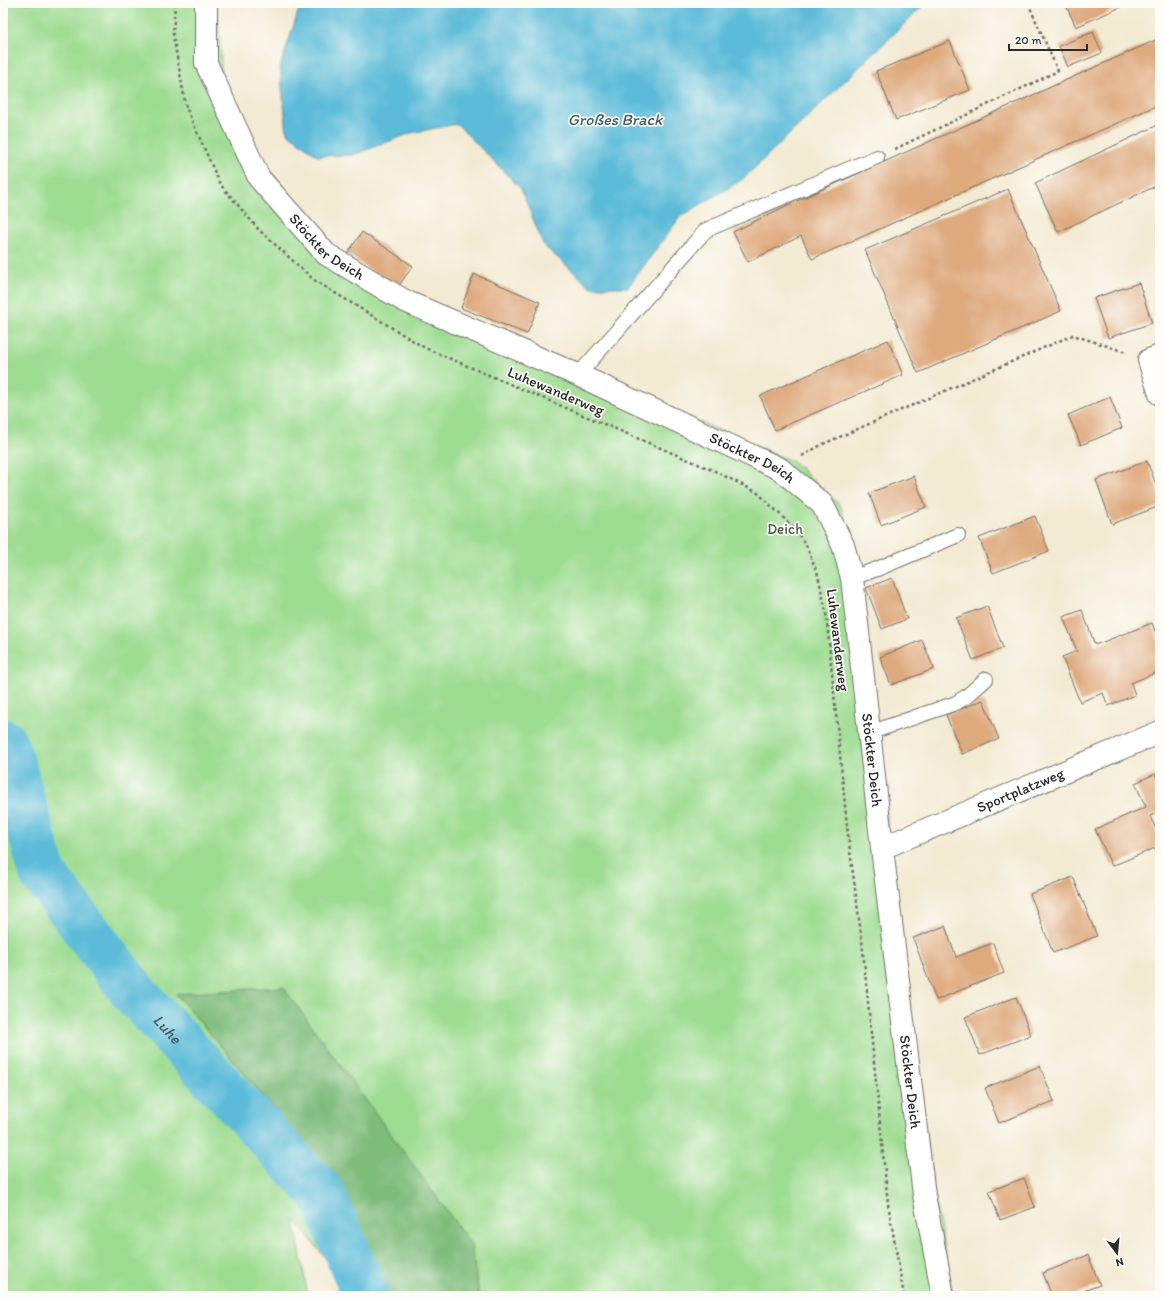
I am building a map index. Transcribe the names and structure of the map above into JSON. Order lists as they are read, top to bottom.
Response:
{
  "streets": {
    "street": ["Stöckter Deich", "Sportplatzweg"],
    "path": ["Luhewanderweg"]
  },
  "crossings": [
    ["Stöckter Deich", "Sportplatzweg"]
  ],
  "water": ["Großes Brack", "Luhe"],
  "parks": ["Deich"],
  "scale_bar": "20 m",
  "north": "bottom"
}
